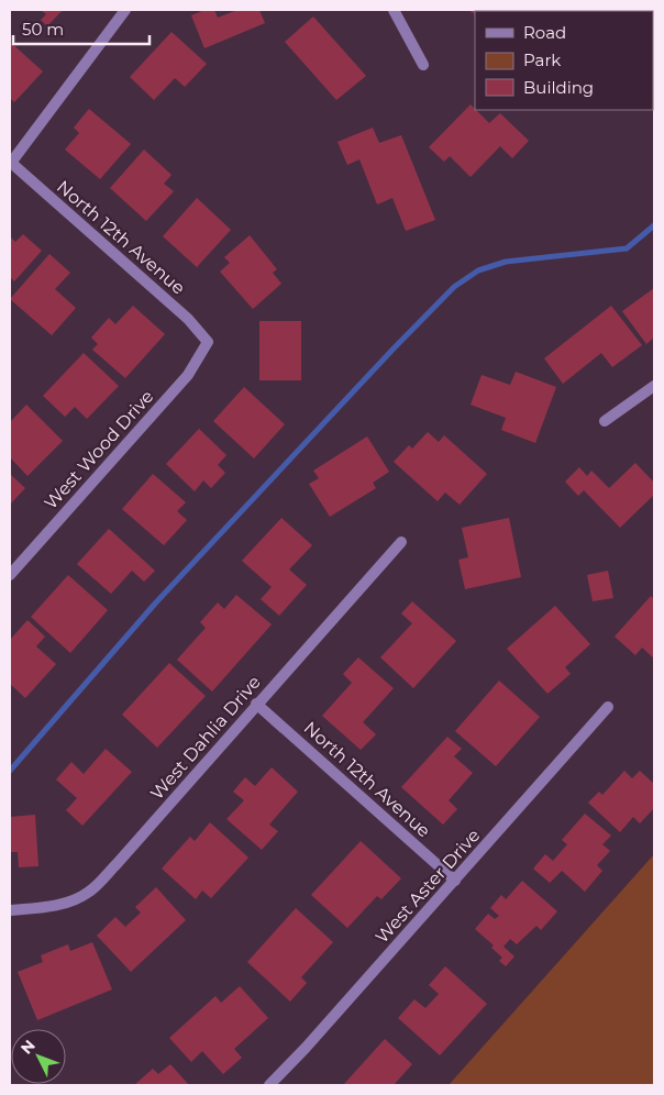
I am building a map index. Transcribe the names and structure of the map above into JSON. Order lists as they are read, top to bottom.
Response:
{
  "streets": {
    "street": [
      "North 12th Avenue",
      "West Wood Drive",
      "West Dahlia Drive",
      "West Aster Drive"
    ]
  },
  "crossings": [
    ["North 12th Avenue", "West Wood Drive"],
    ["North 12th Avenue", "West Dahlia Drive"],
    ["North 12th Avenue", "West Aster Drive"]
  ],
  "legend": ["Road", "Park", "Building"],
  "scale_bar": "50 m",
  "north": "top left"
}
